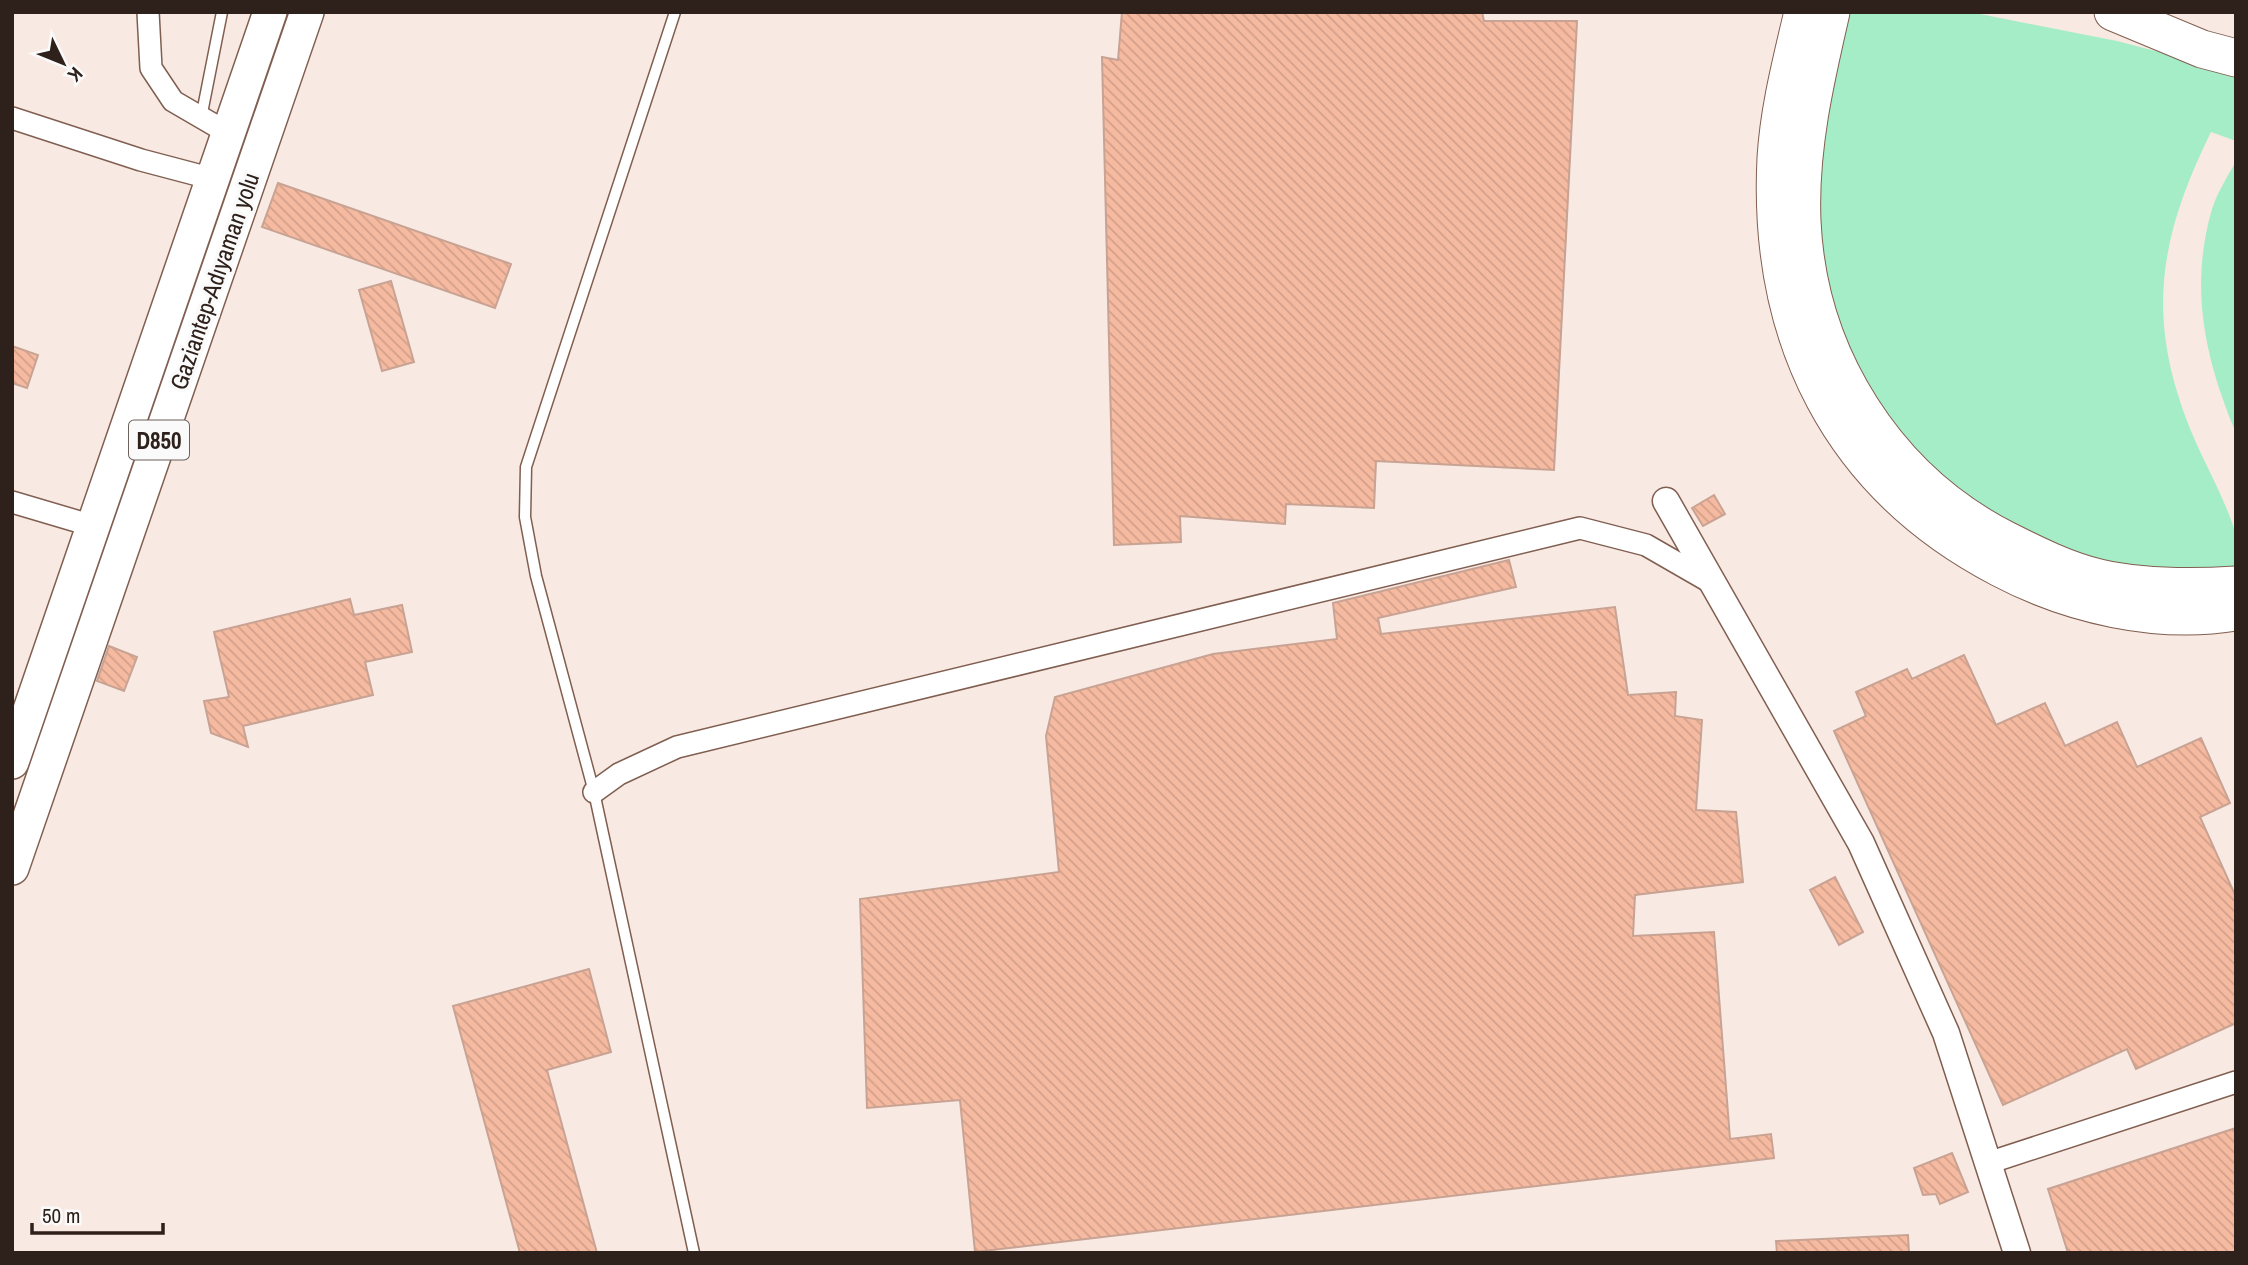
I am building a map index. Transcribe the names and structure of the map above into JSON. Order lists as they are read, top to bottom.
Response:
{
  "streets": {
    "highway": ["Gaziantep-Adıyaman yolu", "D850"]
  },
  "scale_bar": "50 m",
  "north": "bottom right"
}
